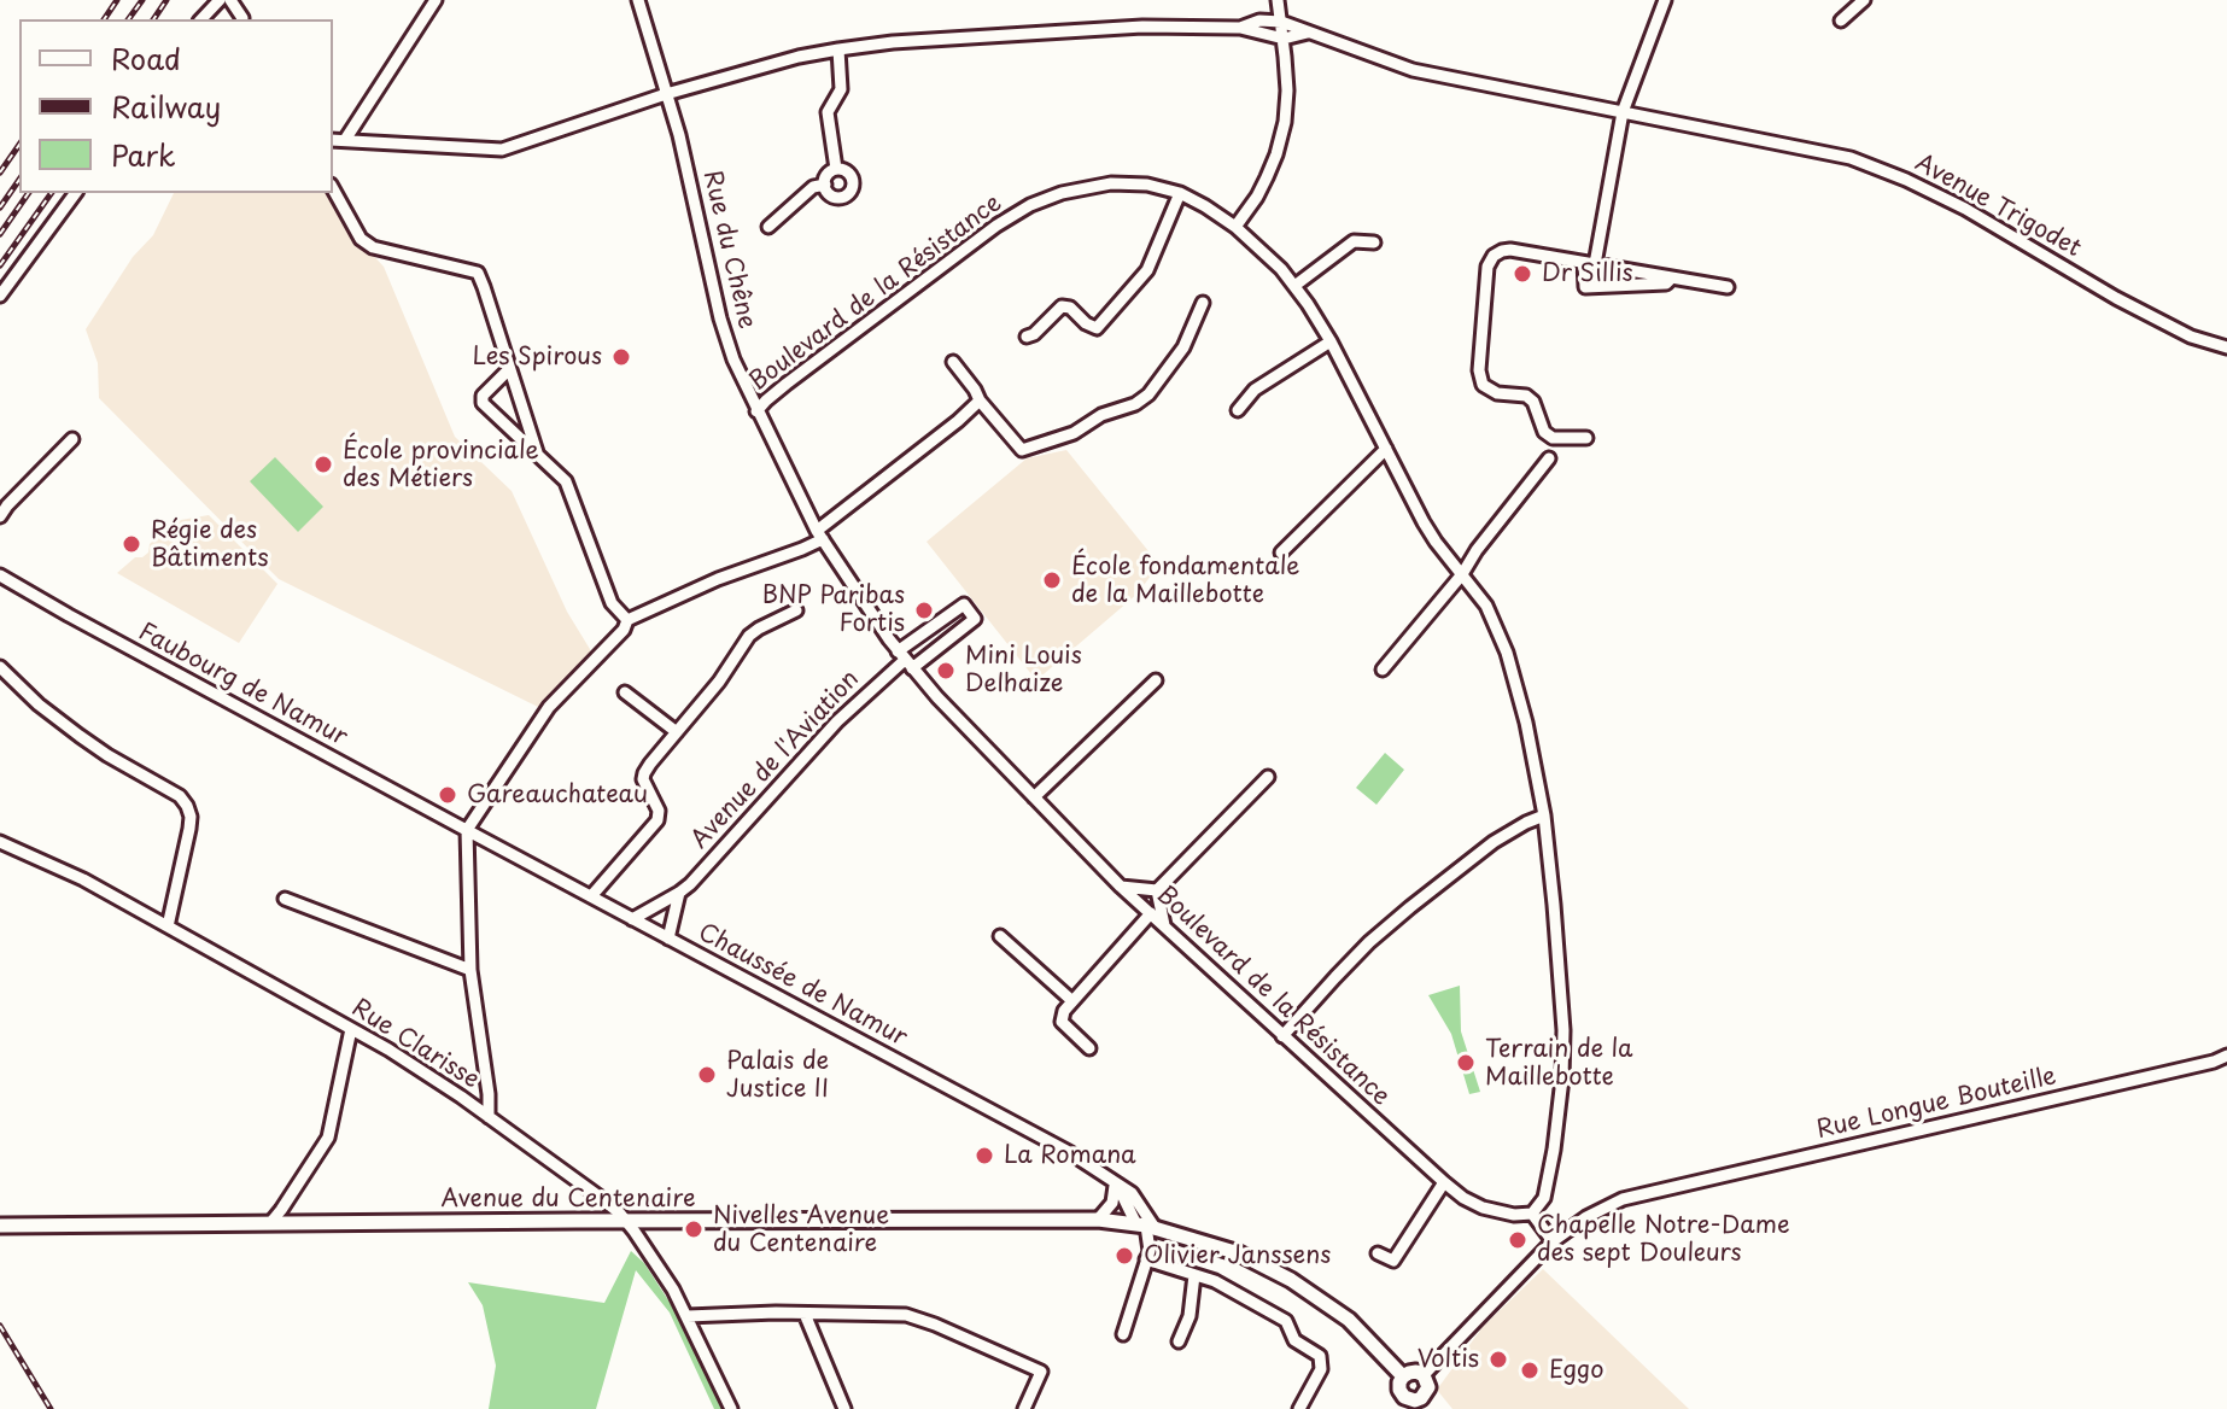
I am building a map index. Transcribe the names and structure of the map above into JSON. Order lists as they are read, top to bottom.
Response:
{
  "streets": {
    "main road": ["Avenue du Centenaire"],
    "street": [
      "Avenue Trigodet",
      "Rue du Chêne",
      "Boulevard de la Résistance",
      "Faubourg de Namur",
      "Avenue de l'Aviation",
      "Chaussée de Namur",
      "Rue Clarisse",
      "Rue Longue Bouteille"
    ]
  },
  "crossings": [
    ["Rue du Chêne", "Boulevard de la Résistance"],
    ["Boulevard de la Résistance", "Avenue de l'Aviation"],
    ["Faubourg de Namur", "Chaussée de Namur"],
    ["Avenue de l'Aviation", "Chaussée de Namur"],
    ["Chaussée de Namur", "Avenue du Centenaire"],
    ["Rue Clarisse", "Avenue du Centenaire"]
  ],
  "places": [
    "Dr Sillis",
    "Les Spirous",
    "École provinciale des Métiers",
    "Régie des Bâtiments",
    "École fondamentale de la Maillebotte",
    "BNP Paribas Fortis",
    "Mini Louis Delhaize",
    "Gareauchateau",
    "Terrain de la Maillebotte",
    "Palais de Justice II",
    "La Romana",
    "Nivelles Avenue du Centenaire",
    "Chapelle Notre-Dame des sept Douleurs",
    "Olivier Janssens",
    "Voltis",
    "Eggo"
  ],
  "legend": ["Road", "Railway", "Park"]
}
